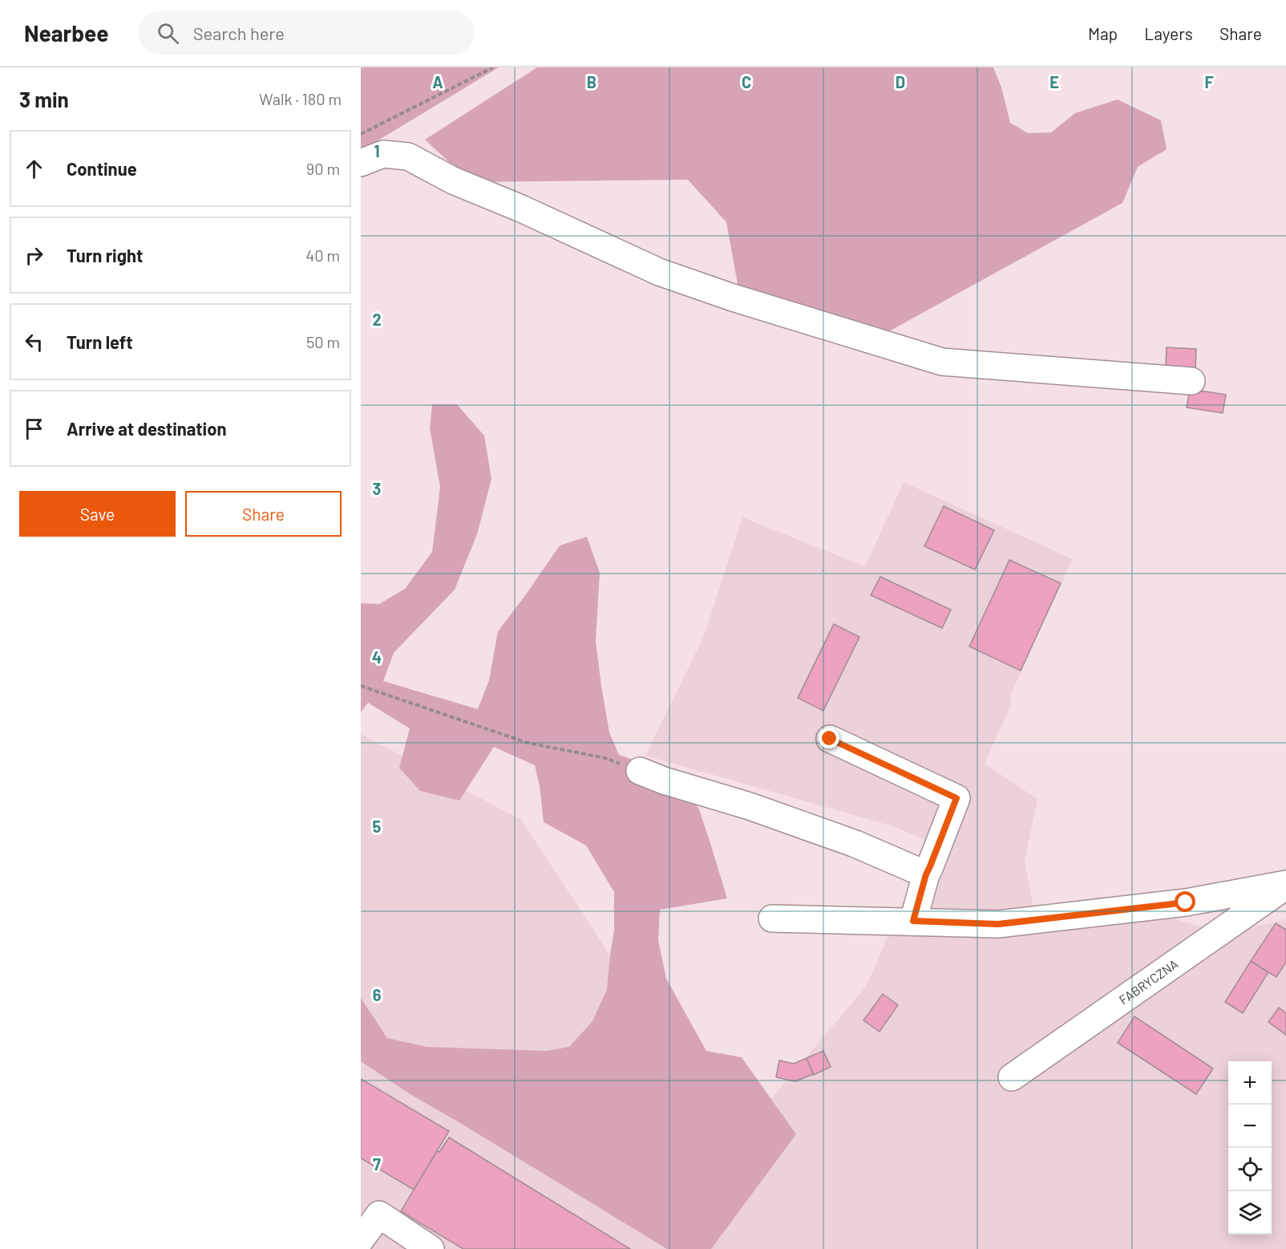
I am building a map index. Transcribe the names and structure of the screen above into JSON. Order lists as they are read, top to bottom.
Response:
{
  "streets": {
    "street": ["FABRYCZNA"]
  },
  "page": {
    "header": "Nearbee",
    "search": "Search here",
    "nav": ["Map", "Layers", "Share"],
    "heading": ["3 min", "Walk · 180 m"],
    "list": [
      ["Continue", "90 m"],
      ["Turn right", "40 m"],
      ["Turn left", "50 m"],
      "Arrive at destination"
    ],
    "buttons": ["Save", "Share"],
    "map_buttons": ["+", "−"]
  },
  "grid": {
    "columns": [
      "A",
      "B",
      "C",
      "D",
      "E",
      "F"
    ],
    "rows": [
      "1",
      "2",
      "3",
      "4",
      "5",
      "6",
      "7"
    ]
  }
}
